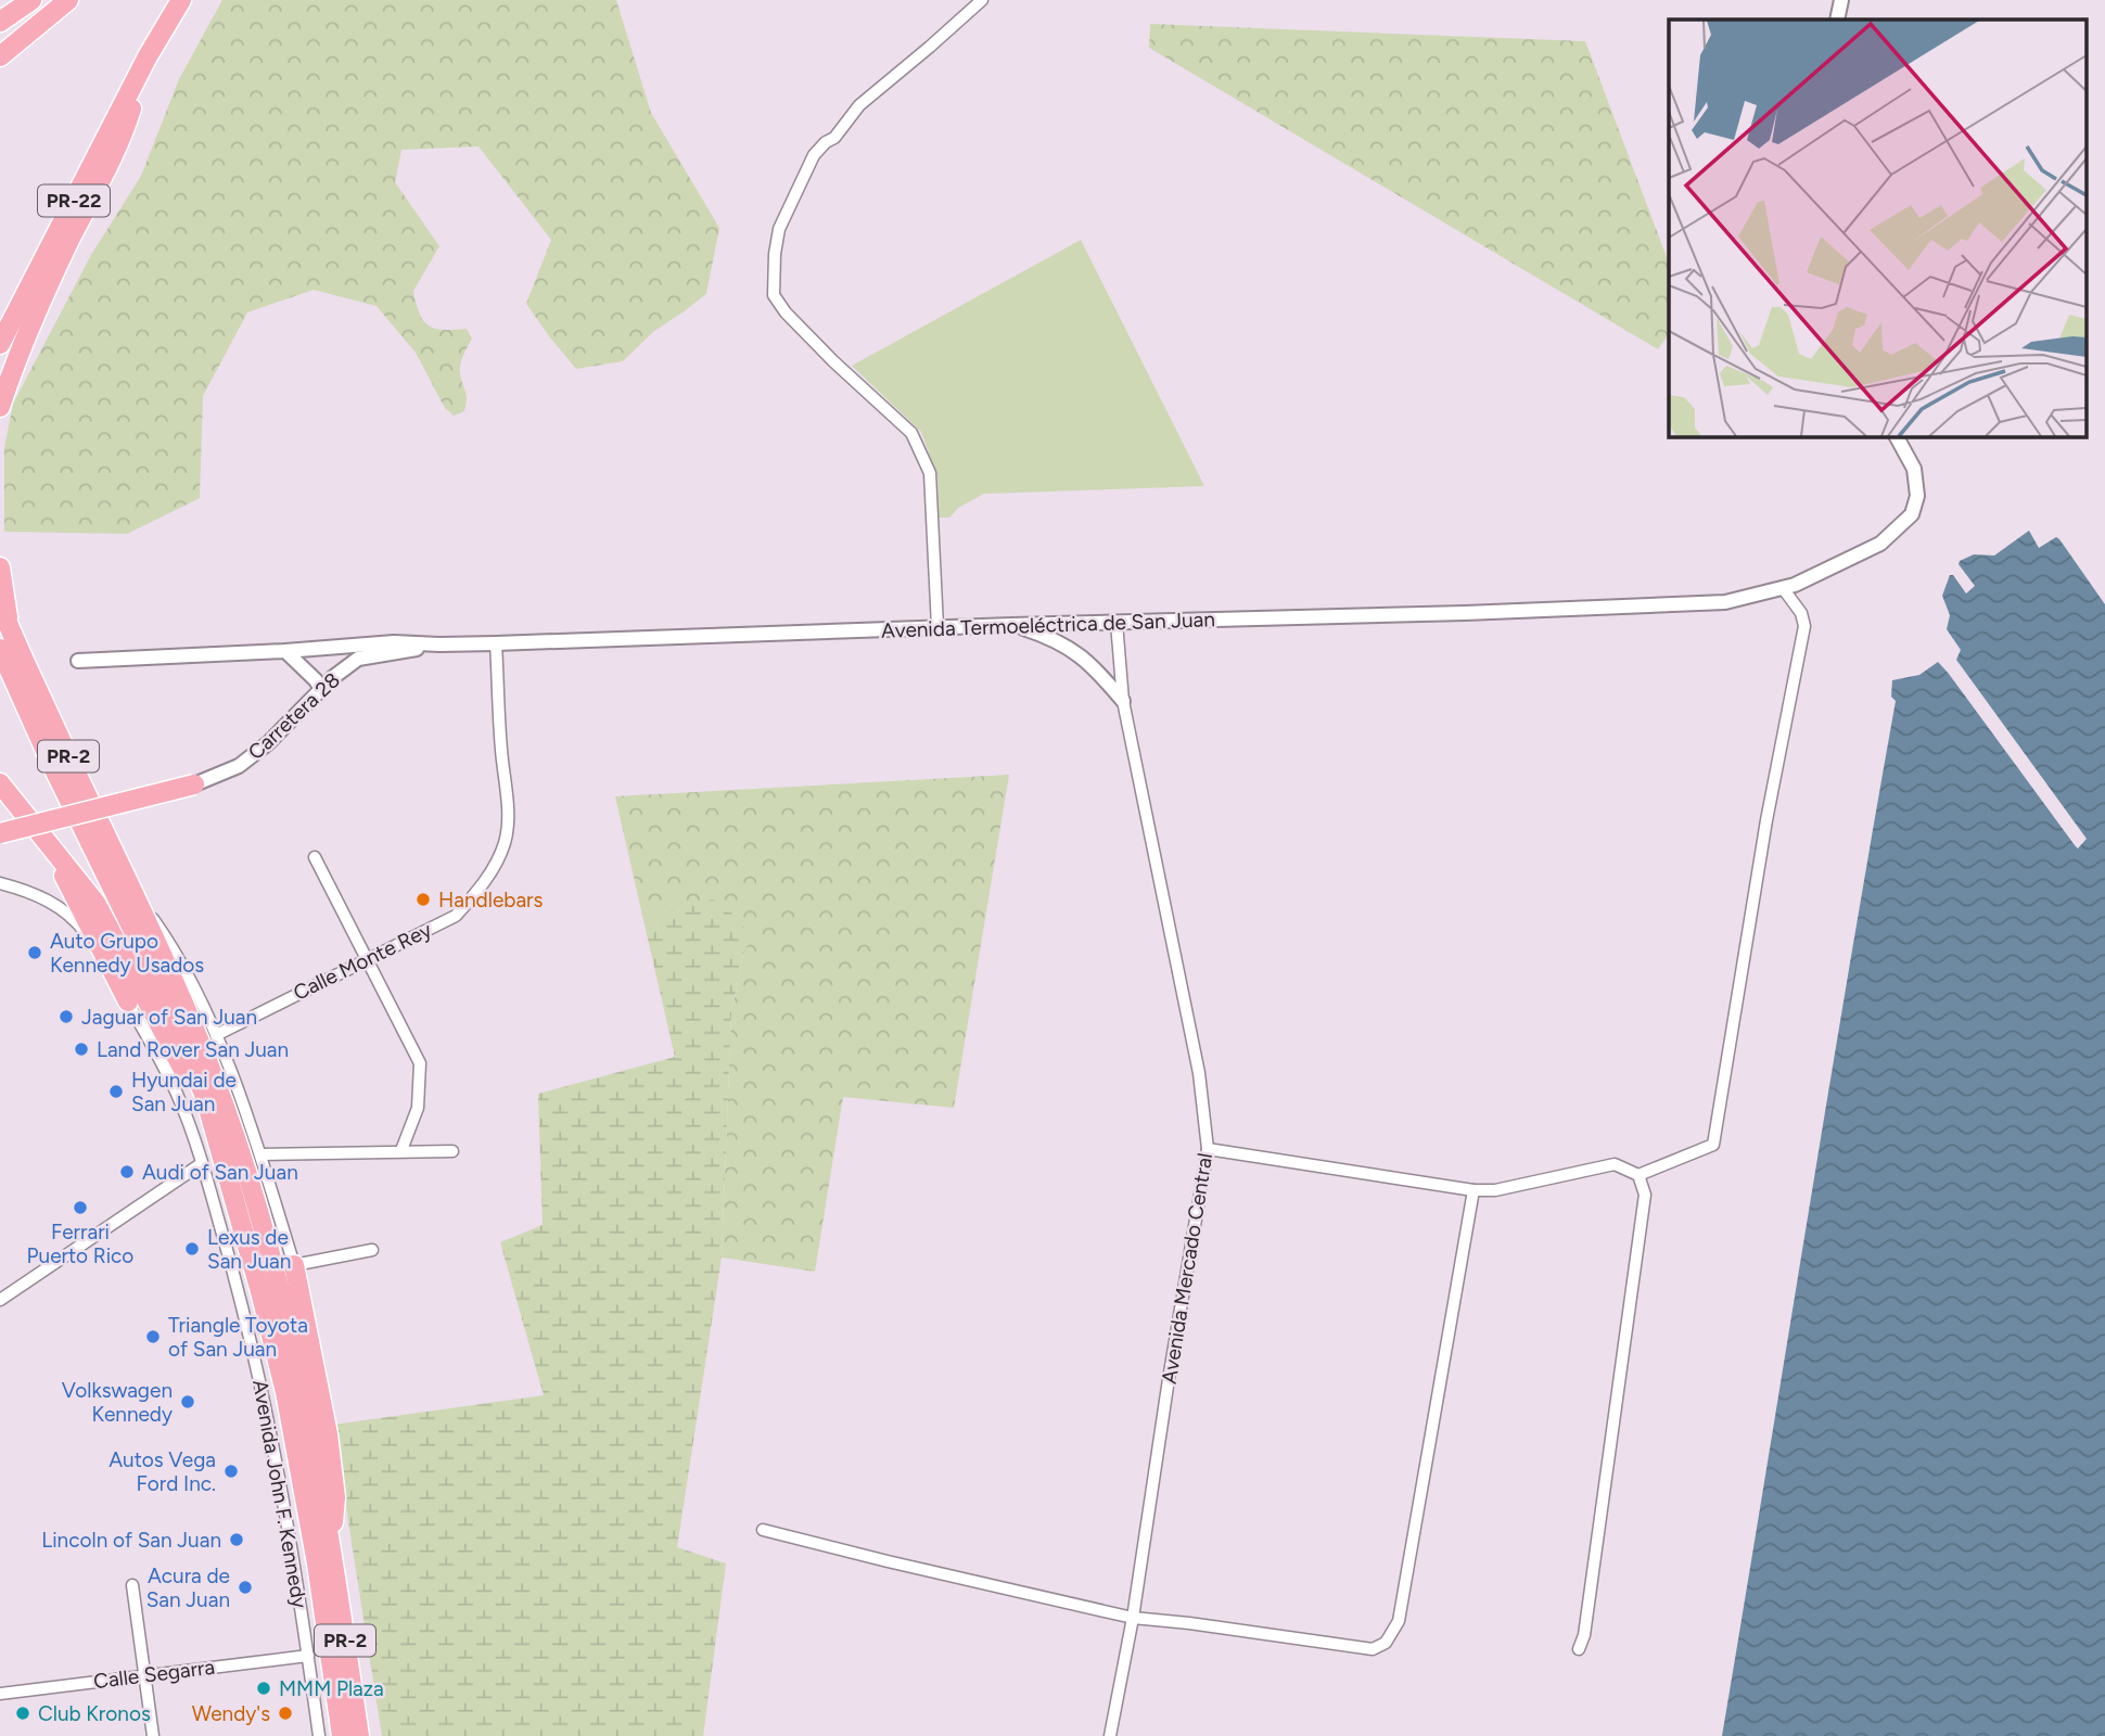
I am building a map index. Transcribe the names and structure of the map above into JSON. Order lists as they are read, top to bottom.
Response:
{
  "streets": {
    "highway": ["PR-22", "PR-2"],
    "street": [
      "Avenida Termoeléctrica de San Juan",
      "Carretera 28",
      "Calle Monte Rey",
      "Avenida Mercado Central",
      "Avenida John F. Kennedy",
      "Calle Segarra"
    ]
  },
  "crossings": [
    ["Avenida Termoeléctrica de San Juan", "Carretera 28"],
    ["Avenida Termoeléctrica de San Juan", "Calle Monte Rey"],
    ["Avenida Termoeléctrica de San Juan", "Avenida Mercado Central"],
    ["Avenida John F. Kennedy", "Calle Segarra"]
  ],
  "places": [
    "Handlebars",
    "Auto Grupo Kennedy Usados",
    "Jaguar of San Juan",
    "Land Rover San Juan",
    "Hyundai de San Juan",
    "Audi of San Juan",
    "Ferrari Puerto Rico",
    "Lexus de San Juan",
    "Triangle Toyota of San Juan",
    "Volkswagen Kennedy",
    "Autos Vega Ford Inc.",
    "Lincoln of San Juan",
    "Acura de San Juan",
    "MMM Plaza",
    "Club Kronos",
    "Wendy's"
  ]
}
